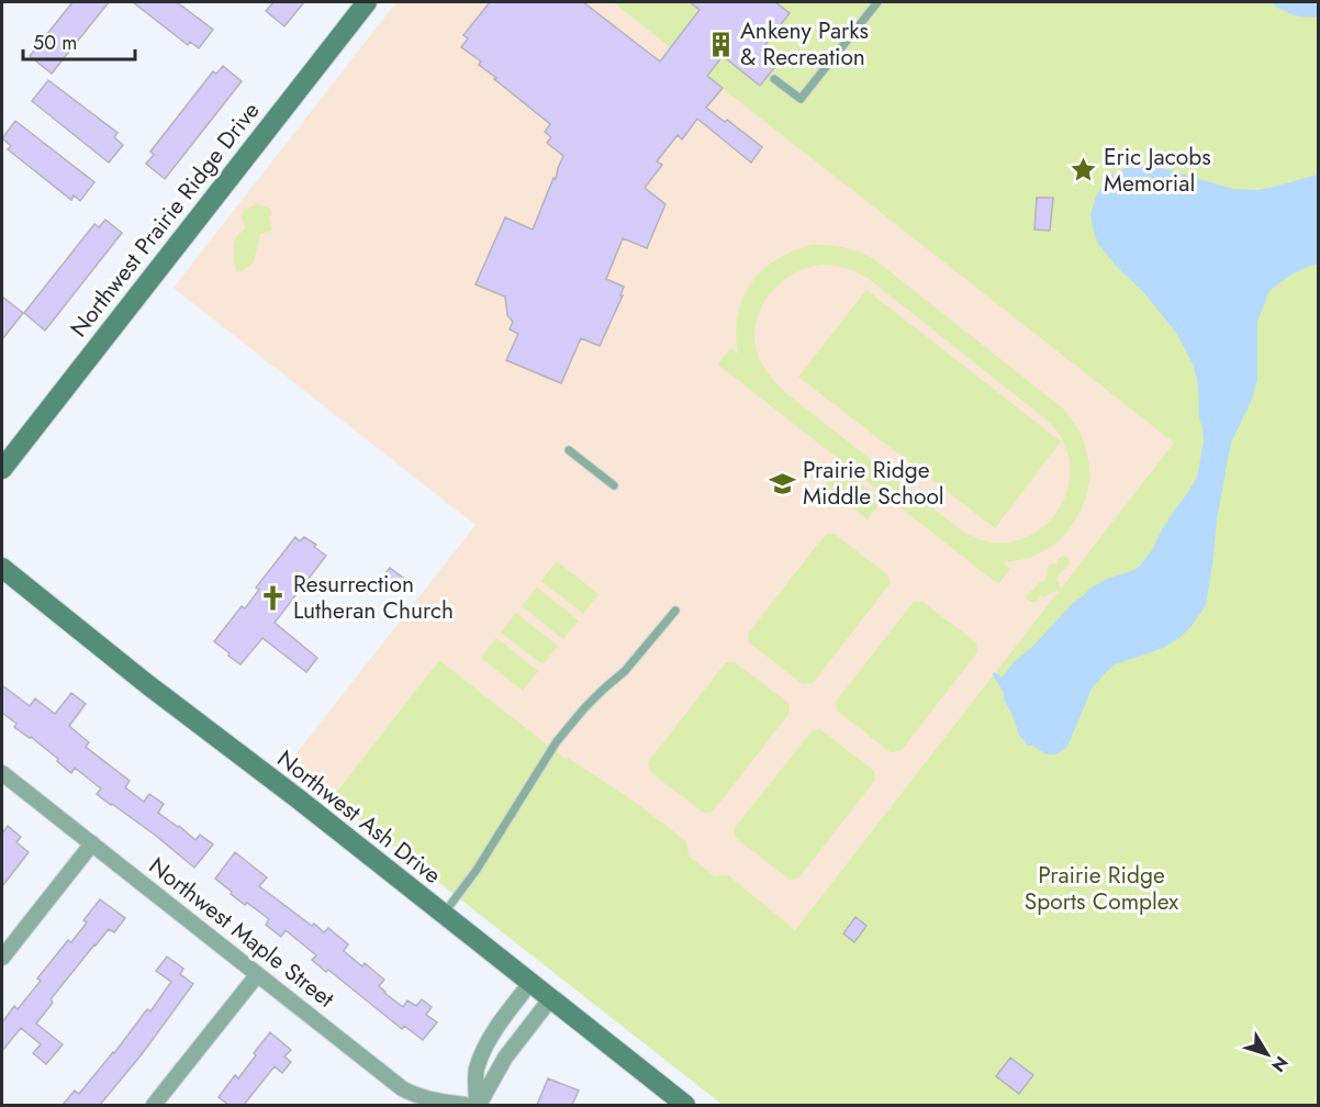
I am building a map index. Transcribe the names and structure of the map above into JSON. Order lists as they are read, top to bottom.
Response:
{
  "streets": {
    "street": ["Northwest Prairie Ridge Drive", "Northwest Ash Drive", "Northwest Maple Street"]
  },
  "parks": ["Prairie Ridge Sports Complex"],
  "places": {
    "building": ["Ankeny Parks & Recreation"],
    "place": ["Eric Jacobs Memorial"],
    "school or university": ["Prairie Ridge Middle School"],
    "church": ["Resurrection Lutheran Church"]
  },
  "scale_bar": "50 m",
  "north": "bottom right"
}
